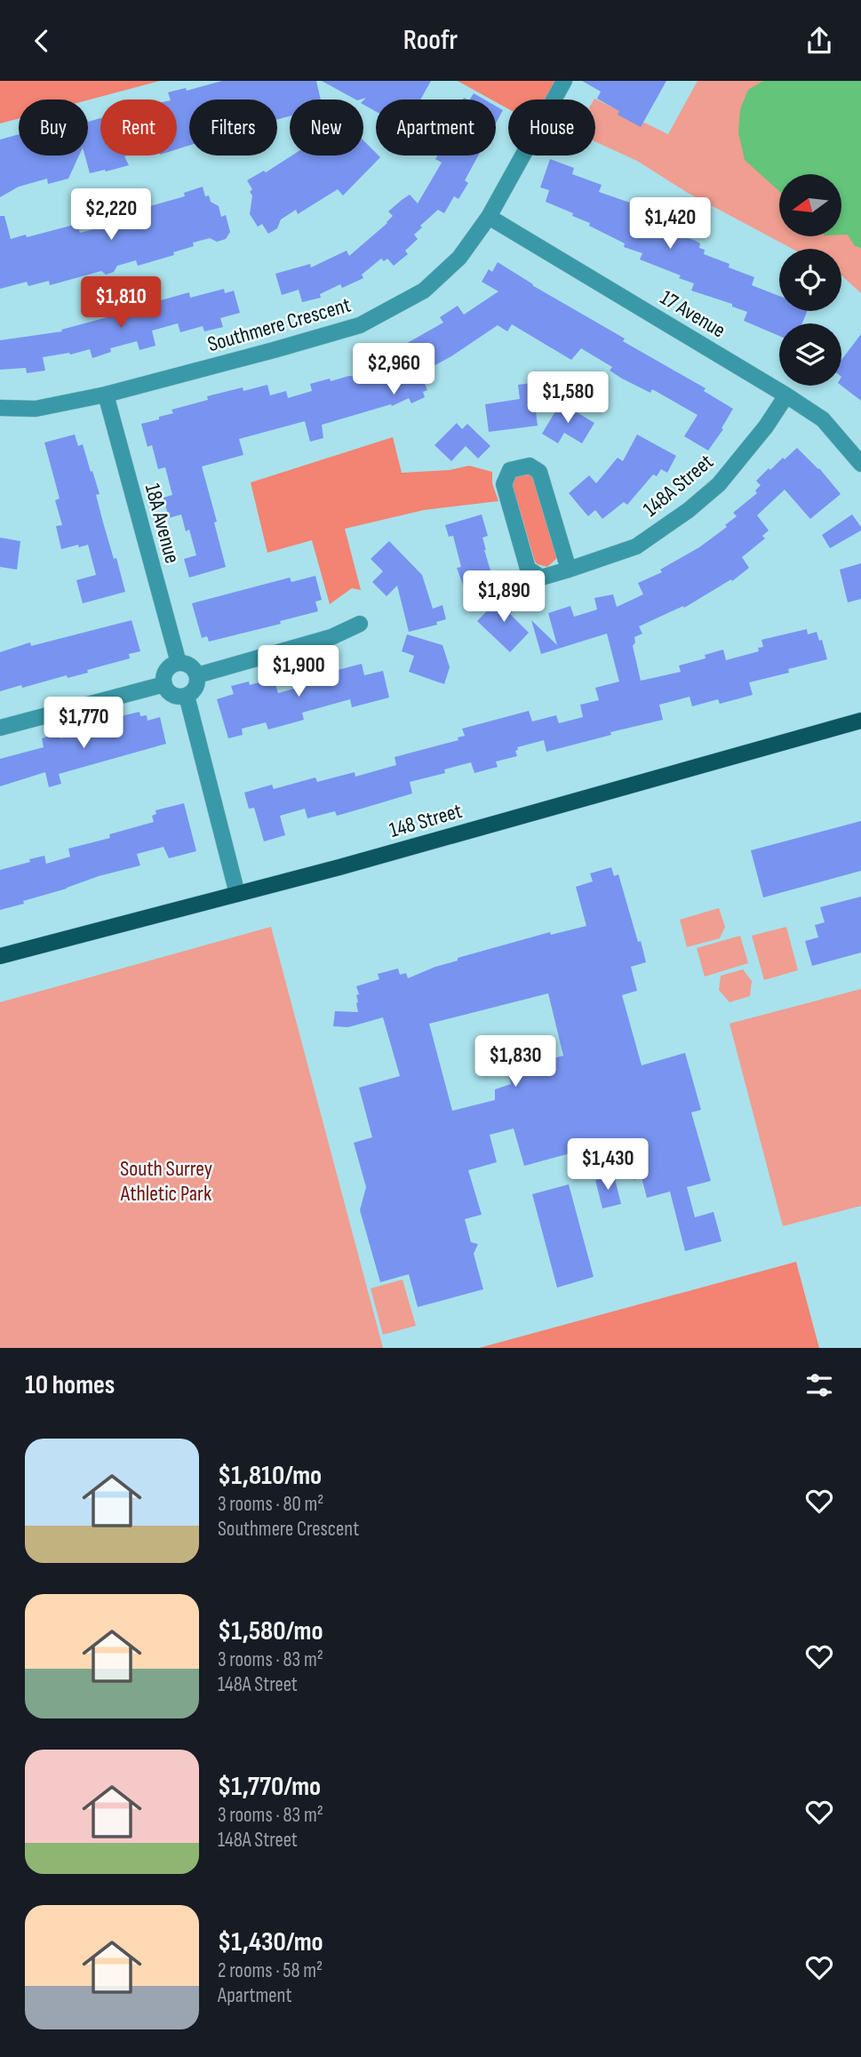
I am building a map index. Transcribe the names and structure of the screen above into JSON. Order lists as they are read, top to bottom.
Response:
{
  "streets": {
    "main road": ["148 Street"],
    "street": [
      "17 Avenue",
      "Southmere Crescent",
      "148A Street",
      "18A Avenue"
    ]
  },
  "crossings": [
    ["17 Avenue", "Southmere Crescent"],
    ["17 Avenue", "148A Street"],
    ["Southmere Crescent", "18A Avenue"]
  ],
  "parks": ["South Surrey Athletic Park"],
  "north": "left",
  "page": {
    "header": "Roofr",
    "chip": [
      "Buy",
      "Rent",
      "Filters",
      "New",
      "Apartment",
      "House"
    ],
    "price": [
      "$2,220",
      "$1,420",
      "$1,810",
      "$2,960",
      "$1,580",
      "$1,890",
      "$1,900",
      "$1,770",
      "$1,830",
      "$1,430"
    ],
    "heading": "10 homes",
    "list": [
      {
        "name": "$1,810/mo",
        "note": "3 rooms · 80 m² · Southmere Crescent"
      },
      {
        "name": "$1,580/mo",
        "note": "3 rooms · 83 m² · 148A Street"
      },
      {
        "name": "$1,770/mo",
        "note": "3 rooms · 83 m² · 148A Street"
      },
      {
        "name": "$1,430/mo",
        "note": "2 rooms · 58 m² · Apartment"
      }
    ]
  }
}
